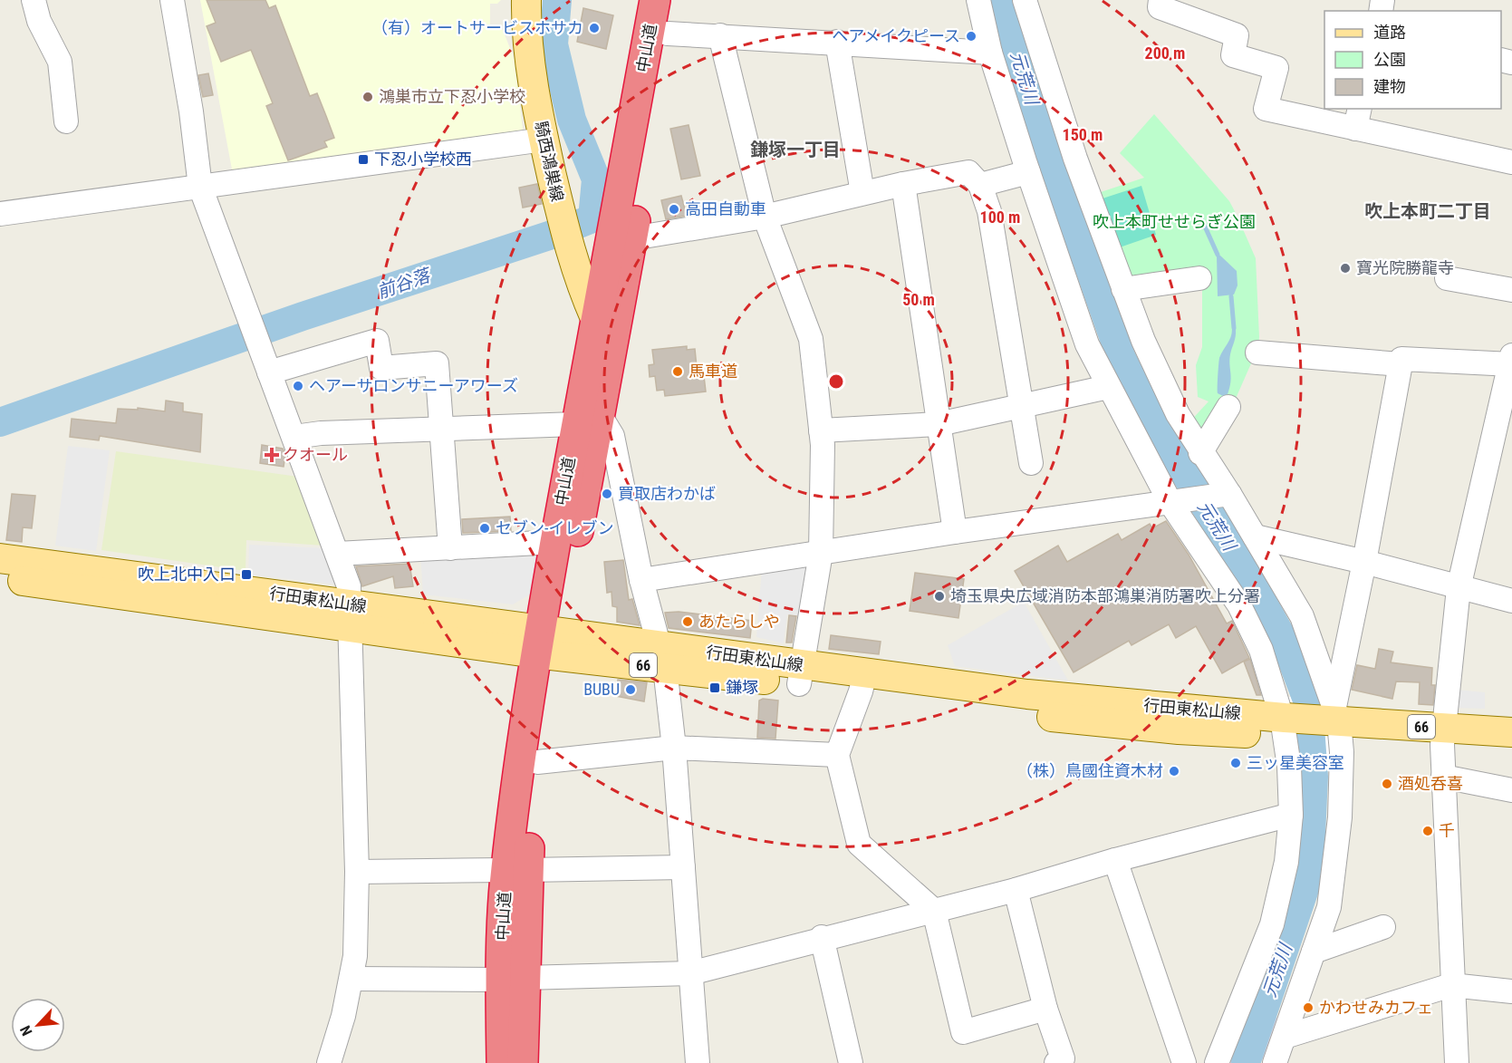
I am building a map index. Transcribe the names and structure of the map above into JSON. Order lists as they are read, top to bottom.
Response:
{
  "streets": {
    "highway": ["中山道"],
    "main road": ["騎西鴻巣線", "行田東松山線", "66"]
  },
  "crossings": [
    ["中山道", "騎西鴻巣線"],
    ["中山道", "行田東松山線"]
  ],
  "districts": ["鎌塚一丁目", "吹上本町二丁目"],
  "water": ["元荒川", "前谷落"],
  "parks": ["吹上本町せせらぎ公園"],
  "places": {
    "other": [
      "（有）オートサービスホサカ",
      "ヘアメイクピース",
      "鴻巣市立下忍小学校",
      "高田自動車",
      "寶光院勝龍寺",
      "馬車道",
      "ヘアーサロンサニーアワーズ",
      "買取店わかば",
      "セブン-イレブン",
      "埼玉県央広域消防本部鴻巣消防署吹上分署",
      "あたらしや",
      "BUBU",
      "三ッ星美容室",
      "（株）鳥國住資木材",
      "酒処呑喜",
      "千",
      "かわせみカフェ"
    ],
    "transit": ["下忍小学校西", "吹上北中入口", "鎌塚"],
    "health": ["クオール"]
  },
  "legend": ["道路", "公園", "建物"],
  "north": "bottom left",
  "rings": [
    "200 m",
    "150 m",
    "100 m",
    "50 m"
  ]
}
